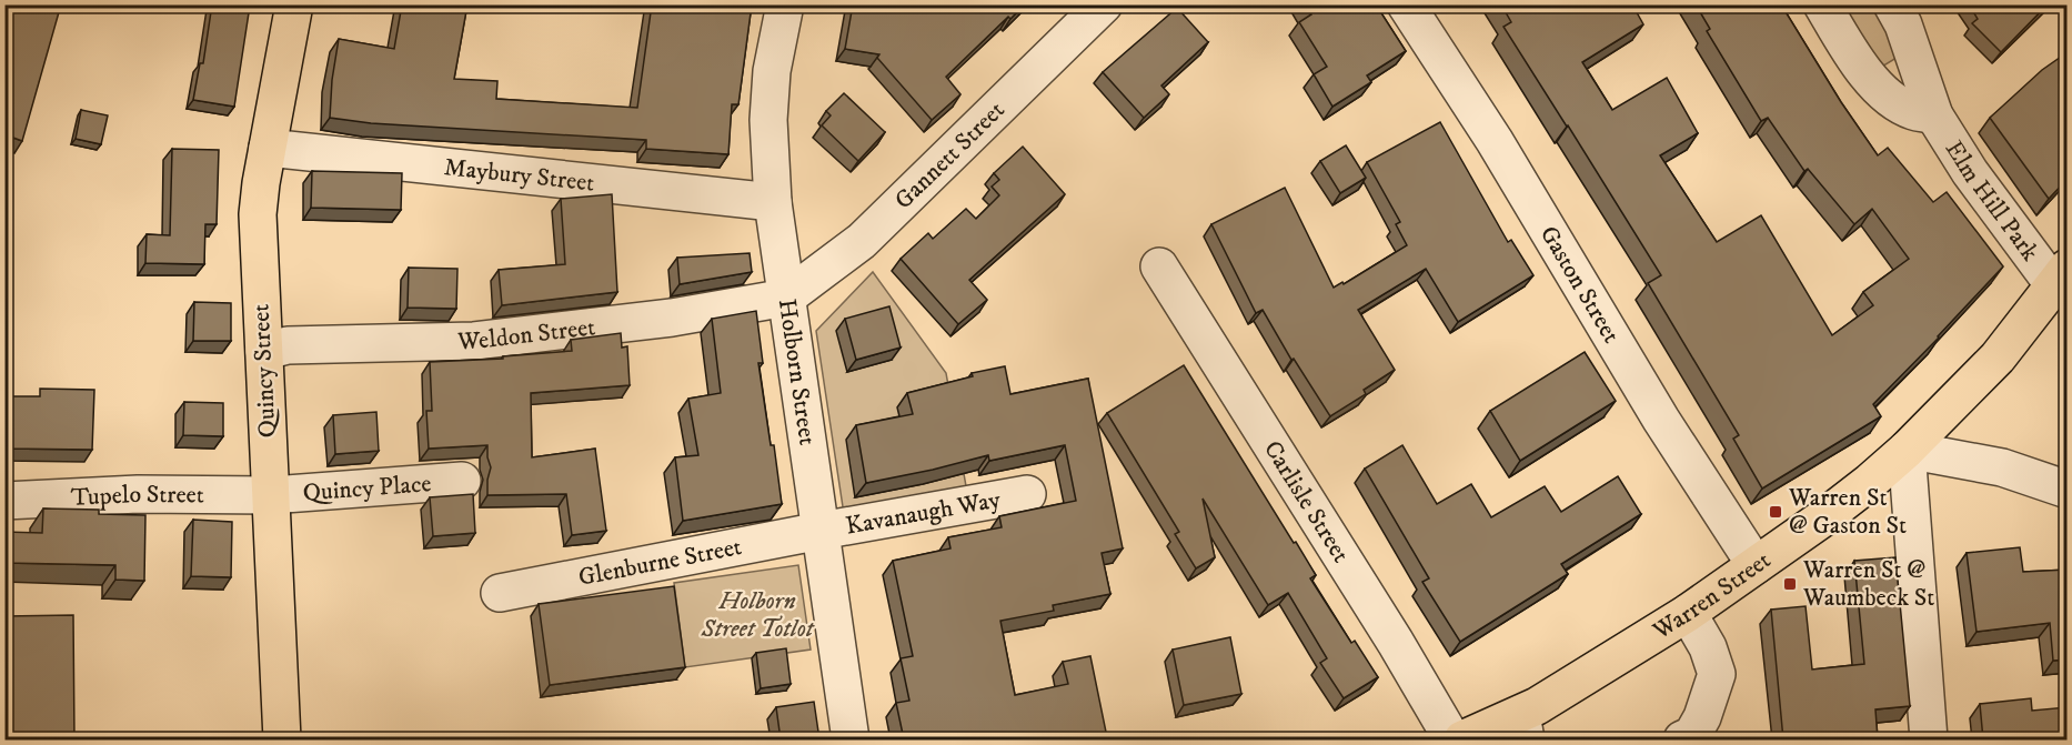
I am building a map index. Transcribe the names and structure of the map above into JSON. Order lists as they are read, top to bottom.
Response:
{
  "streets": {
    "main road": ["Quincy Street", "Warren Street"],
    "street": [
      "Gannett Street",
      "Maybury Street",
      "Elm Hill Park",
      "Gaston Street",
      "Weldon Street",
      "Holborn Street",
      "Quincy Place",
      "Tupelo Street",
      "Carlisle Street",
      "Kavanaugh Way",
      "Glenburne Street"
    ]
  },
  "crossings": [
    ["Gannett Street", "Weldon Street"],
    ["Gannett Street", "Holborn Street"],
    ["Maybury Street", "Quincy Street"],
    ["Maybury Street", "Holborn Street"],
    ["Elm Hill Park", "Warren Street"],
    ["Gaston Street", "Warren Street"],
    ["Weldon Street", "Quincy Street"],
    ["Weldon Street", "Holborn Street"],
    ["Quincy Street", "Quincy Place"],
    ["Quincy Street", "Tupelo Street"],
    ["Holborn Street", "Kavanaugh Way"],
    ["Holborn Street", "Glenburne Street"],
    ["Quincy Place", "Tupelo Street"],
    ["Kavanaugh Way", "Glenburne Street"]
  ],
  "parks": ["Holborn Street Totlot"],
  "places": {
    "transit": ["Warren St @ Gaston St", "Warren St @ Waumbeck St"]
  }
}
